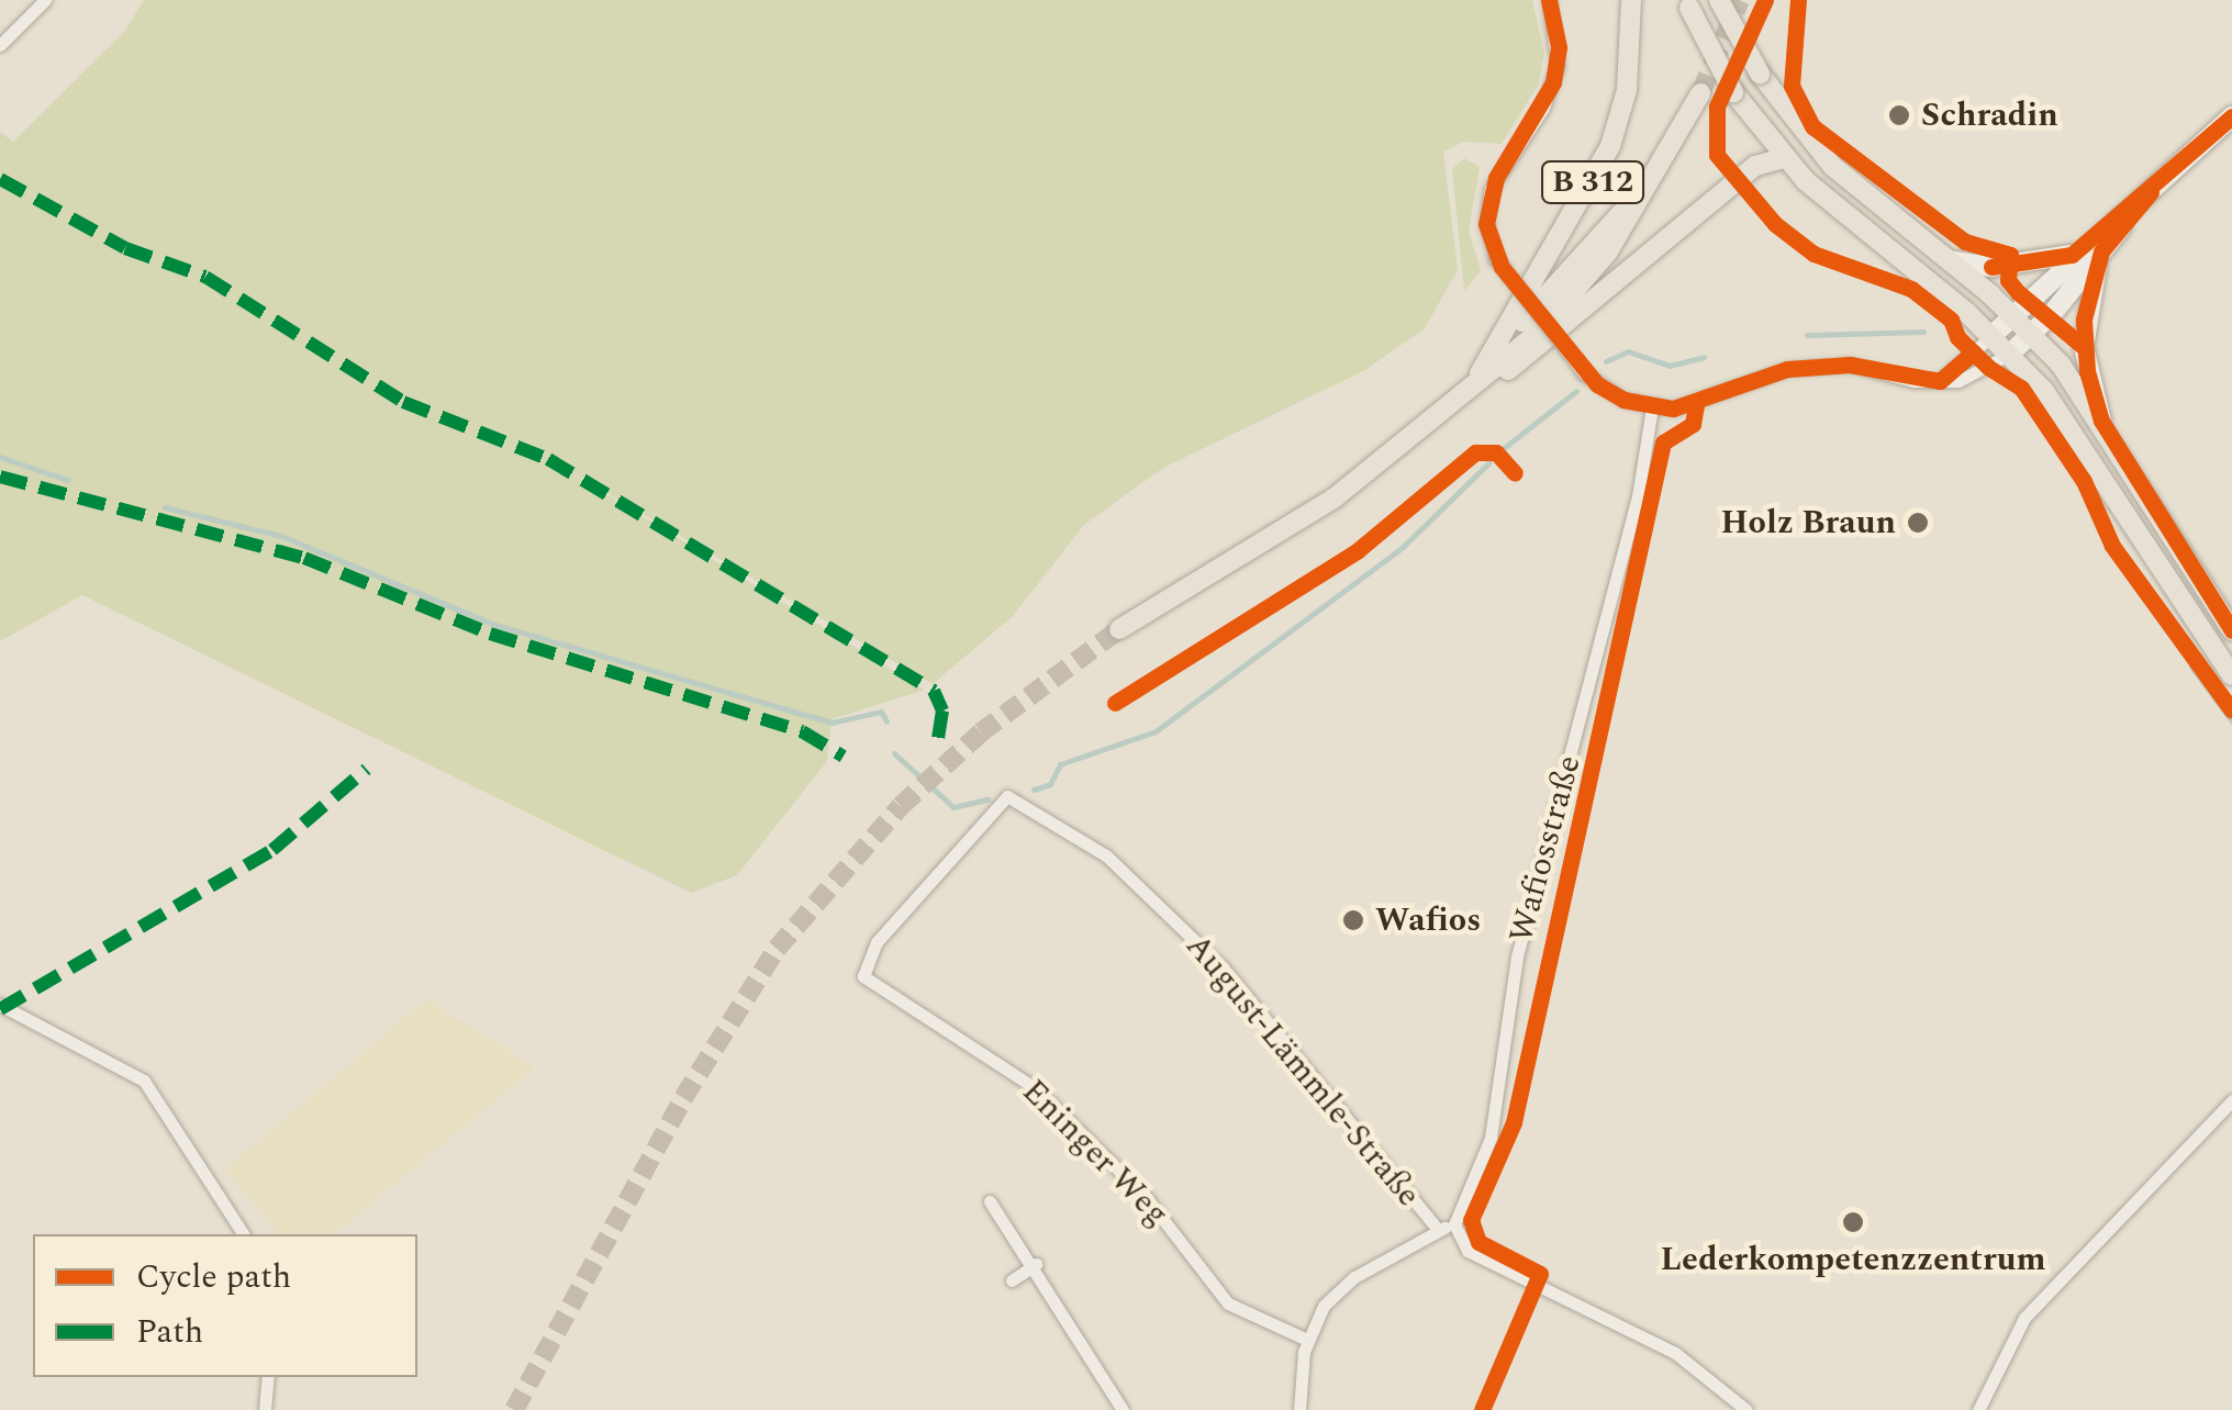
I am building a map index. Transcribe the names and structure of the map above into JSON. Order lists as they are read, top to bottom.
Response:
{
  "streets": {
    "main road": ["B 312"],
    "street": ["Wafiosstraße", "August-Lämmle-Straße", "Eninger Weg"]
  },
  "crossings": [
    ["Wafiosstraße", "August-Lämmle-Straße"],
    ["August-Lämmle-Straße", "Eninger Weg"]
  ],
  "places": [
    "Schradin",
    "Holz Braun",
    "Wafios",
    "Lederkompetenzzentrum"
  ],
  "legend": ["Cycle path", "Path"]
}
